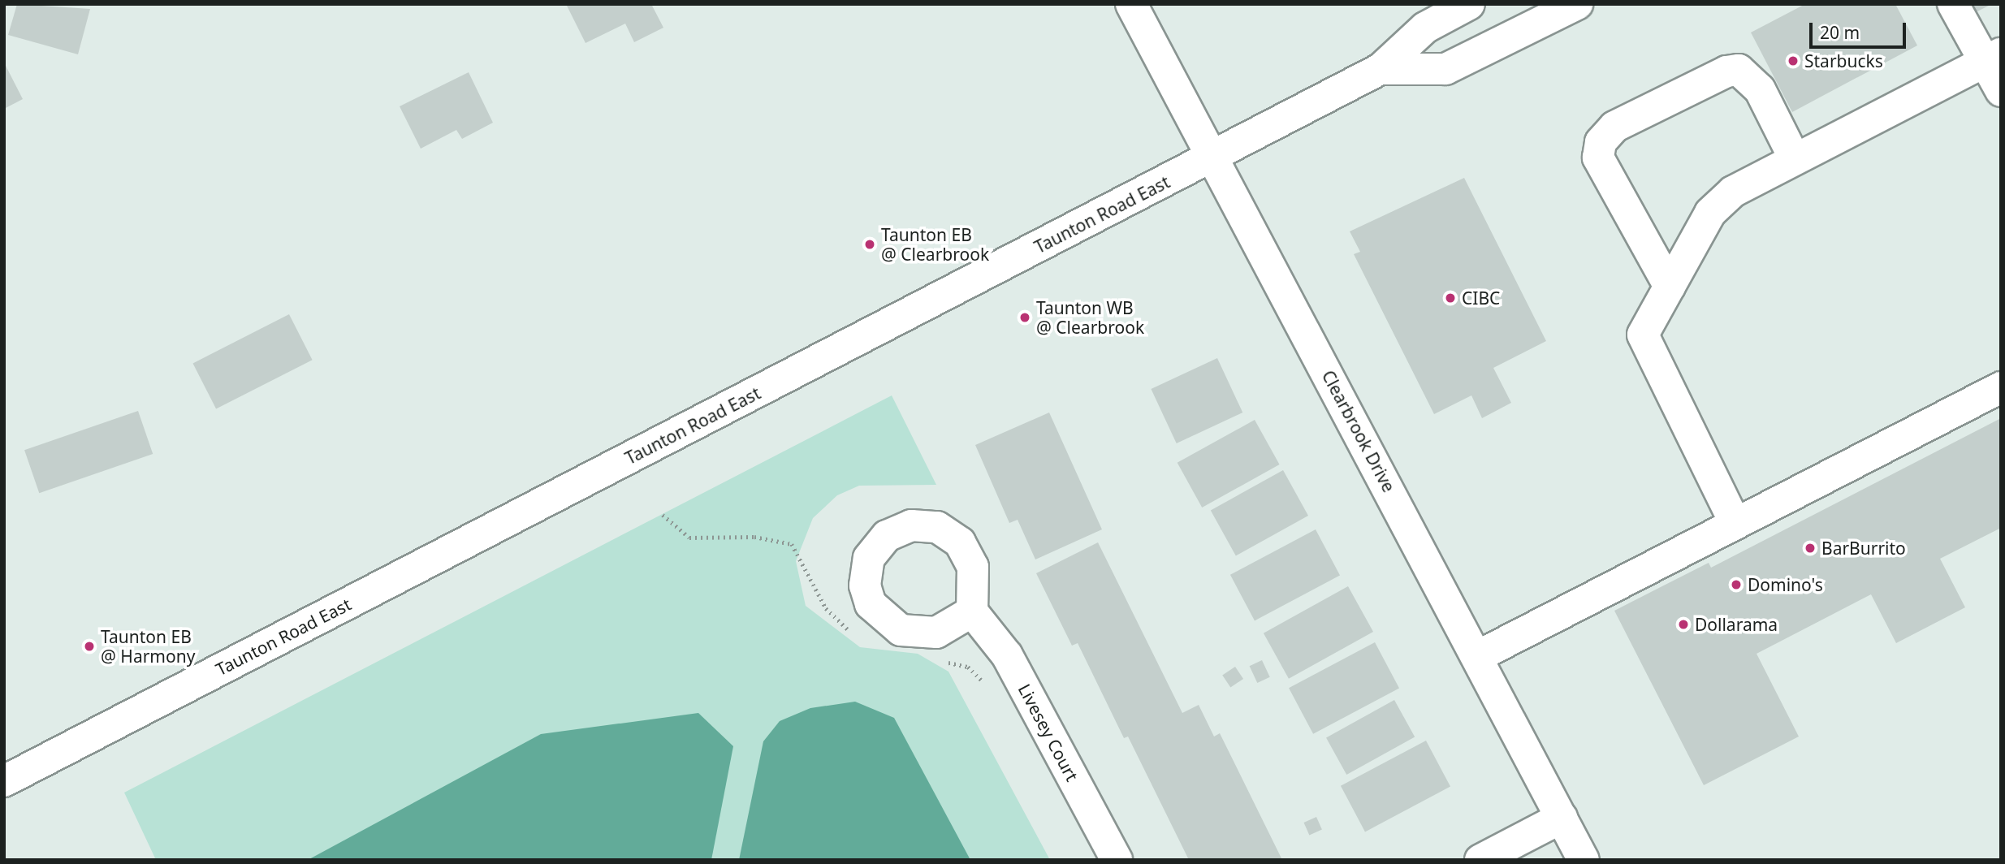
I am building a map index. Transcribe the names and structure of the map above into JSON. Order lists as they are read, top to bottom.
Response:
{
  "streets": {
    "main road": ["Taunton Road East", "Clearbrook Drive", "Livesey Court"]
  },
  "crossings": [
    ["Taunton Road East", "Clearbrook Drive"]
  ],
  "places": [
    "Starbucks",
    "Taunton EB @ Clearbrook",
    "CIBC",
    "Taunton WB @ Clearbrook",
    "BarBurrito",
    "Domino's",
    "Dollarama",
    "Taunton EB @ Harmony"
  ],
  "scale_bar": "20 m"
}
